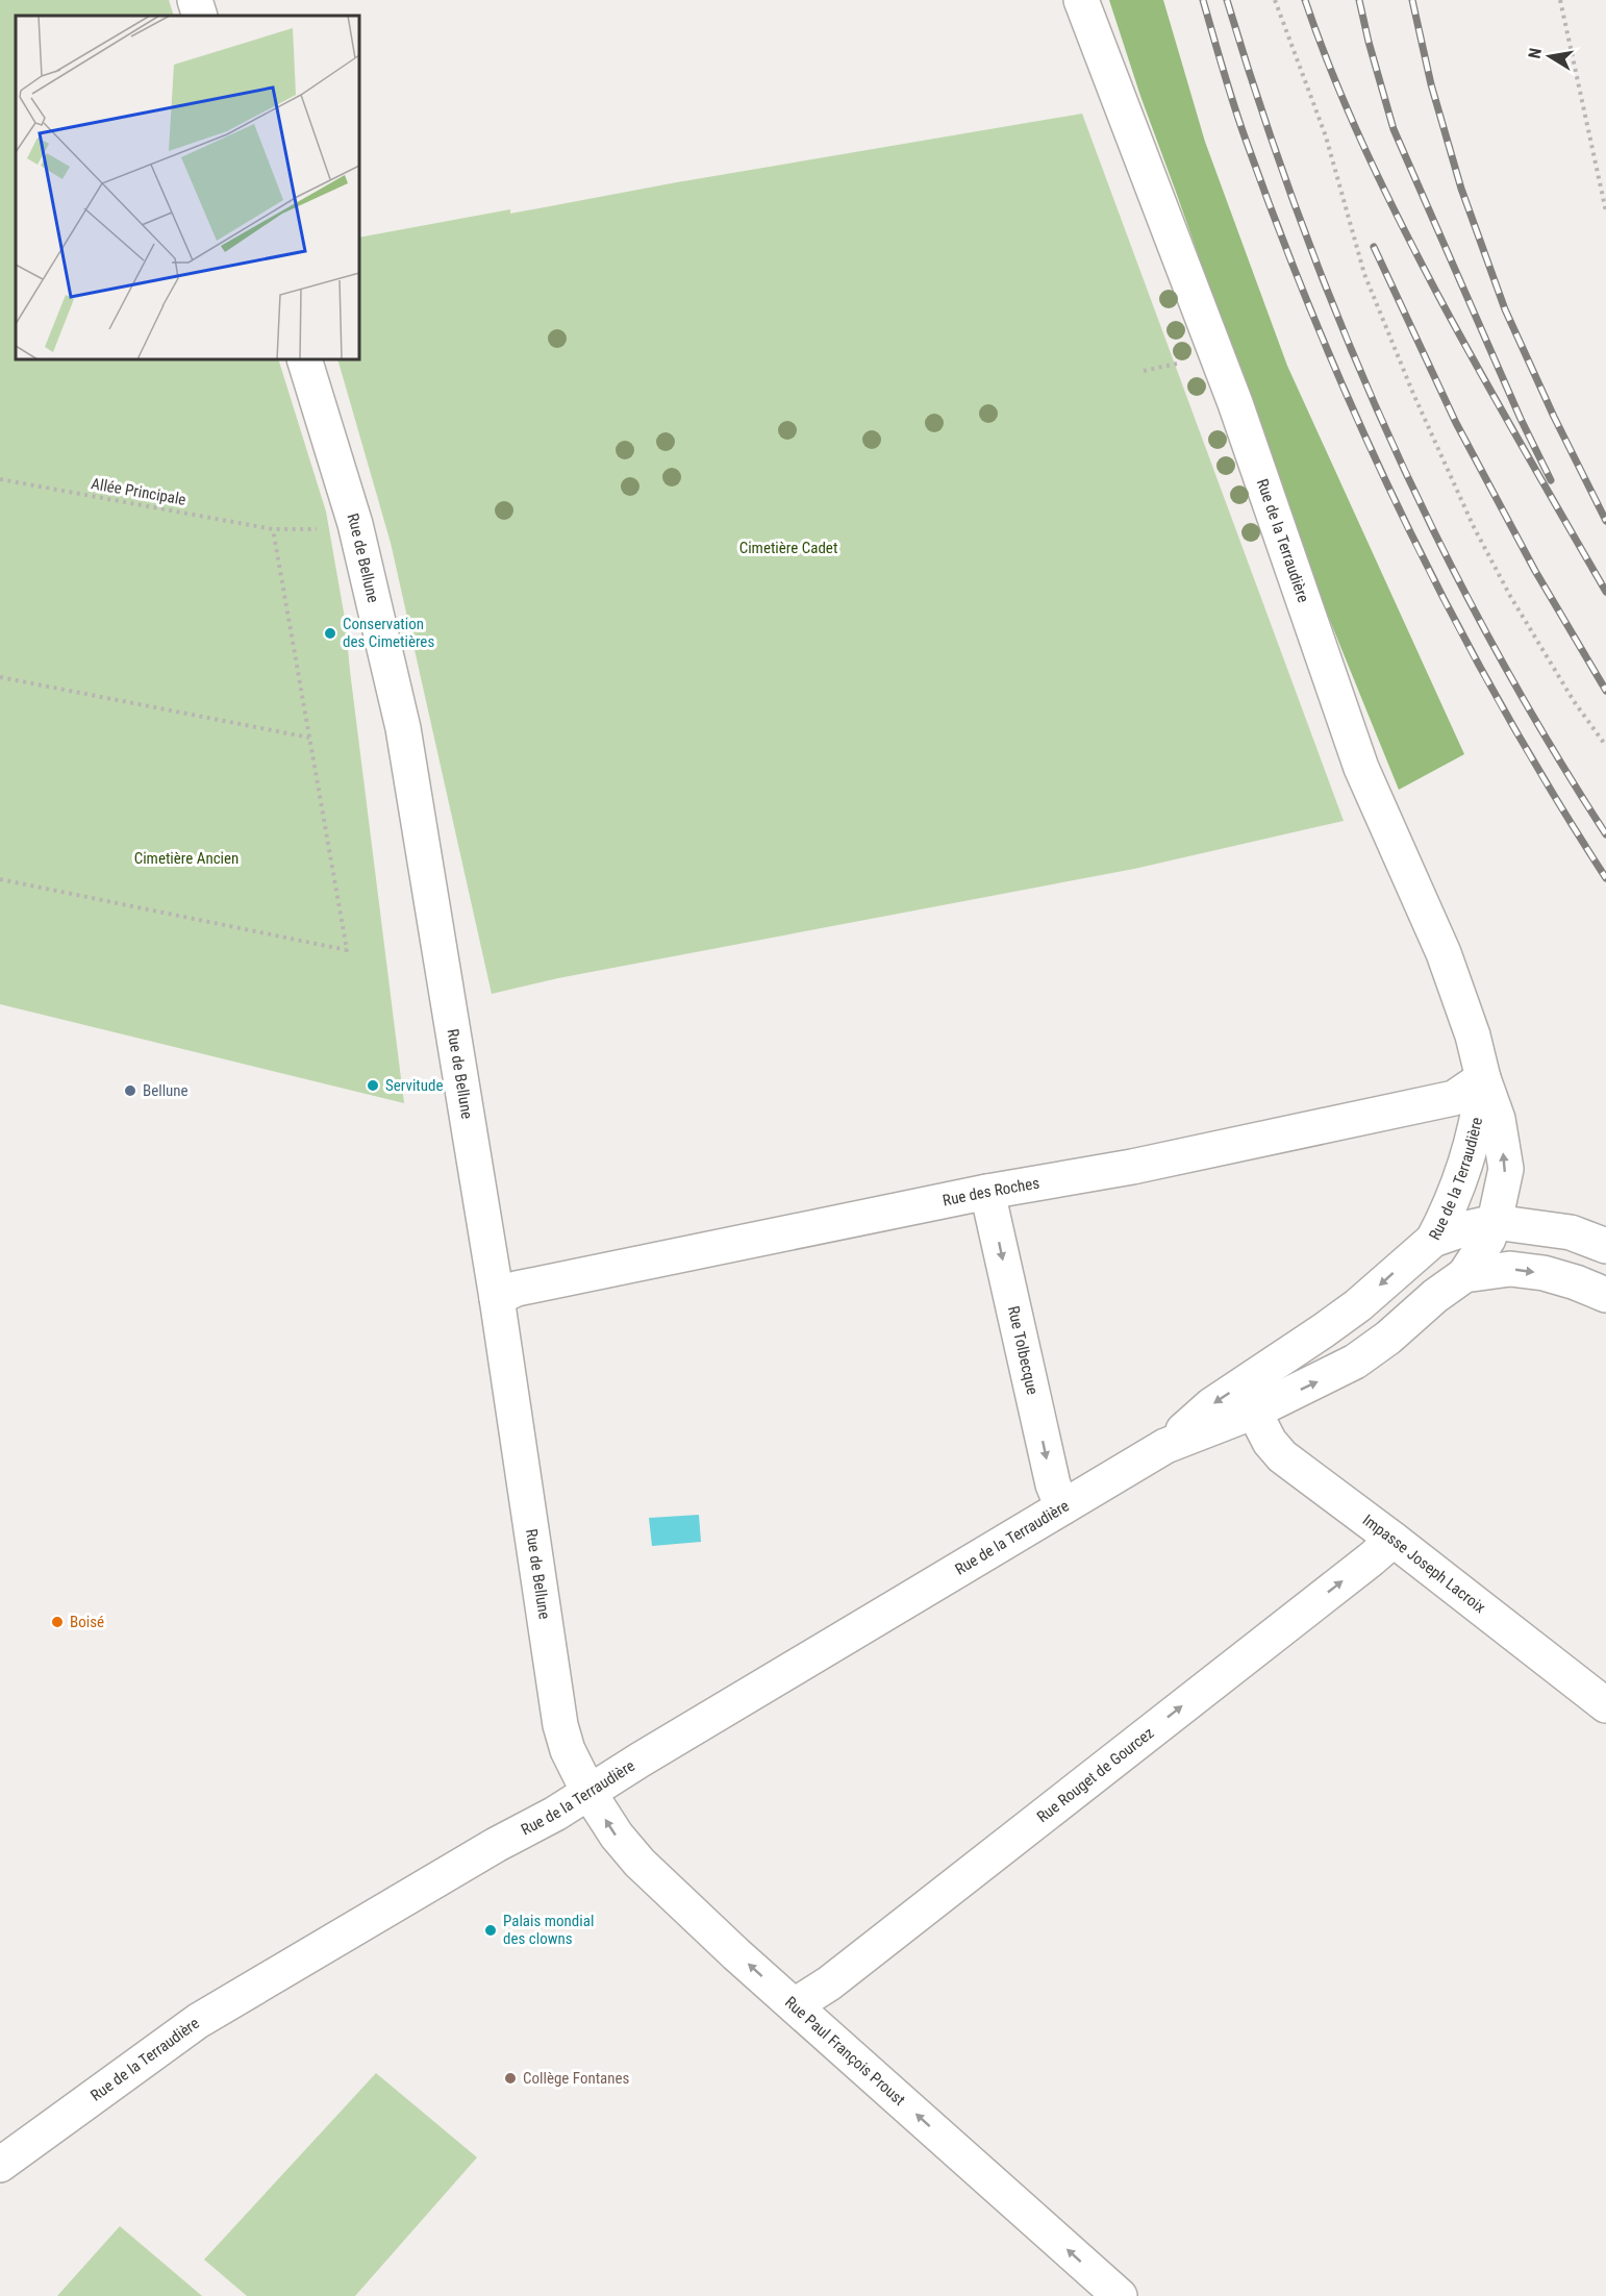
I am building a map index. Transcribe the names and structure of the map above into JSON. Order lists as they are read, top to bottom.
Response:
{
  "streets": {
    "street": [
      "Rue de la Terraudière",
      "Rue de Bellune",
      "Rue des Roches",
      "Rue Tolbecque",
      "Impasse Joseph Lacroix",
      "Rue Rouget de Gourcez",
      "Rue Paul François Proust"
    ],
    "path": ["Allée Principale"]
  },
  "crossings": [
    ["Rue de la Terraudière", "Rue de Bellune"],
    ["Rue de la Terraudière", "Rue des Roches"],
    ["Rue de la Terraudière", "Rue Tolbecque"],
    ["Rue de la Terraudière", "Impasse Joseph Lacroix"],
    ["Rue de la Terraudière", "Rue Paul François Proust"],
    ["Rue de Bellune", "Rue des Roches"],
    ["Rue de Bellune", "Rue Paul François Proust"],
    ["Rue des Roches", "Rue Tolbecque"],
    ["Impasse Joseph Lacroix", "Rue Rouget de Gourcez"],
    ["Rue Rouget de Gourcez", "Rue Paul François Proust"]
  ],
  "one_way": ["Rue Tolbecque", "Rue Rouget de Gourcez", "Rue Paul François Proust"],
  "parks": ["Cimetière Cadet", "Cimetière Ancien"],
  "places": [
    "Conservation des Cimetières",
    "Servitude",
    "Bellune",
    "Boisé",
    "Palais mondial des clowns",
    "Collège Fontanes"
  ],
  "north": "left"
}
